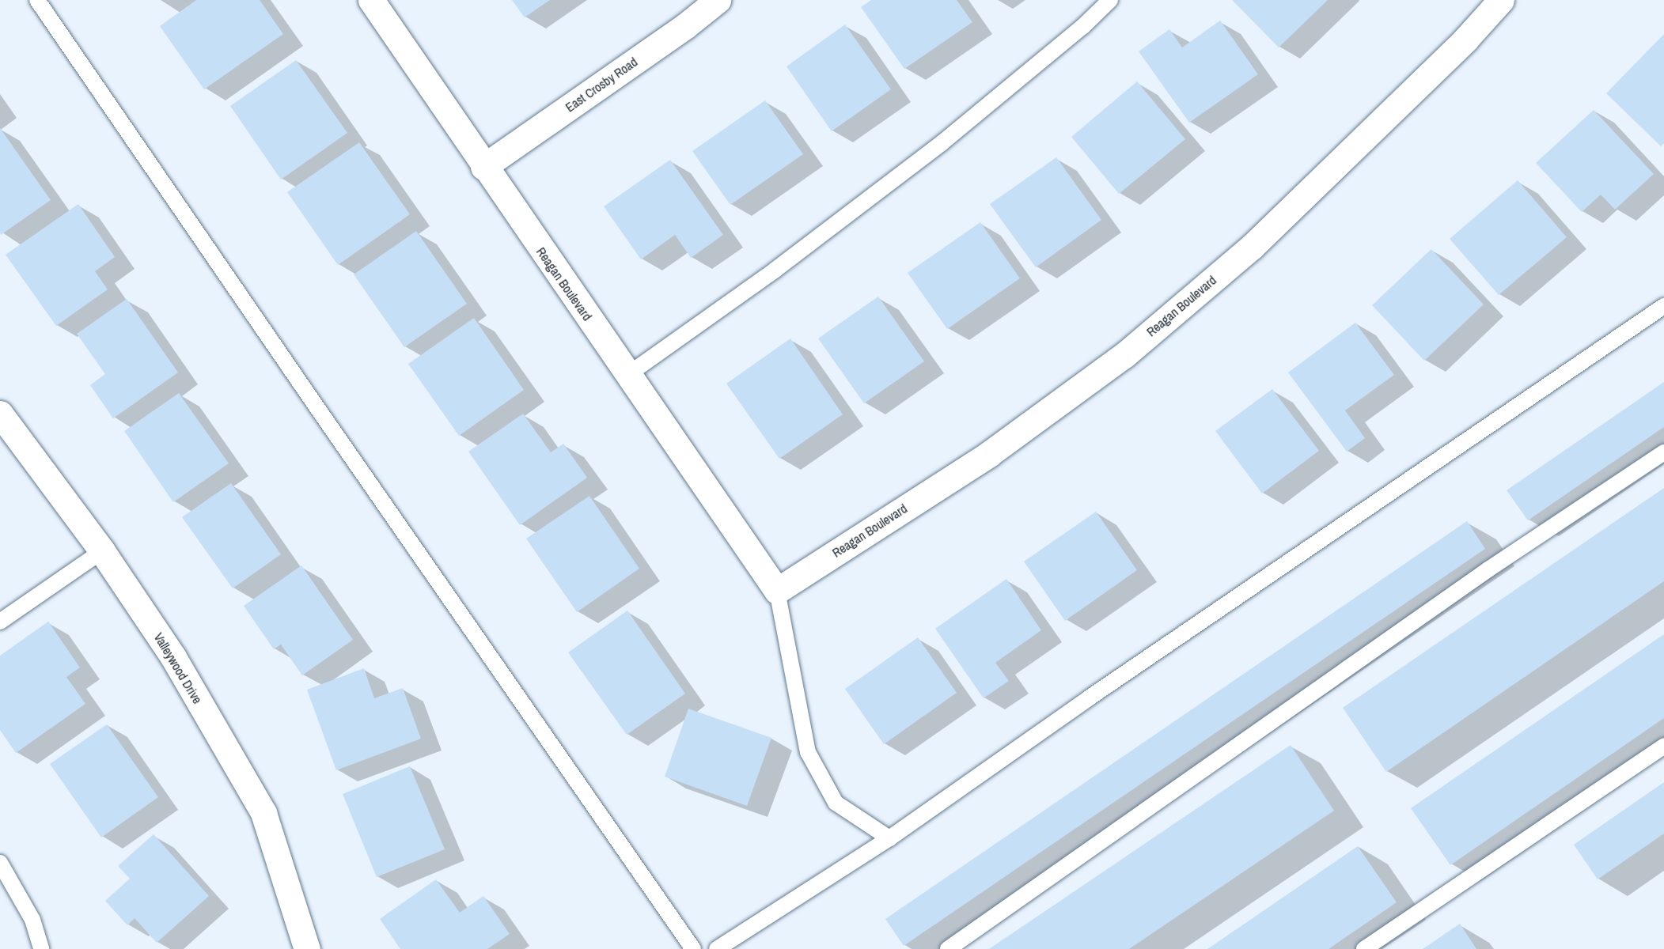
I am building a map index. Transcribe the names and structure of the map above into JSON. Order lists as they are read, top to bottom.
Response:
{
  "streets": {
    "street": ["East Crosby Road", "Reagan Boulevard", "Valleywood Drive"]
  },
  "crossings": [
    ["East Crosby Road", "Reagan Boulevard"]
  ]
}
